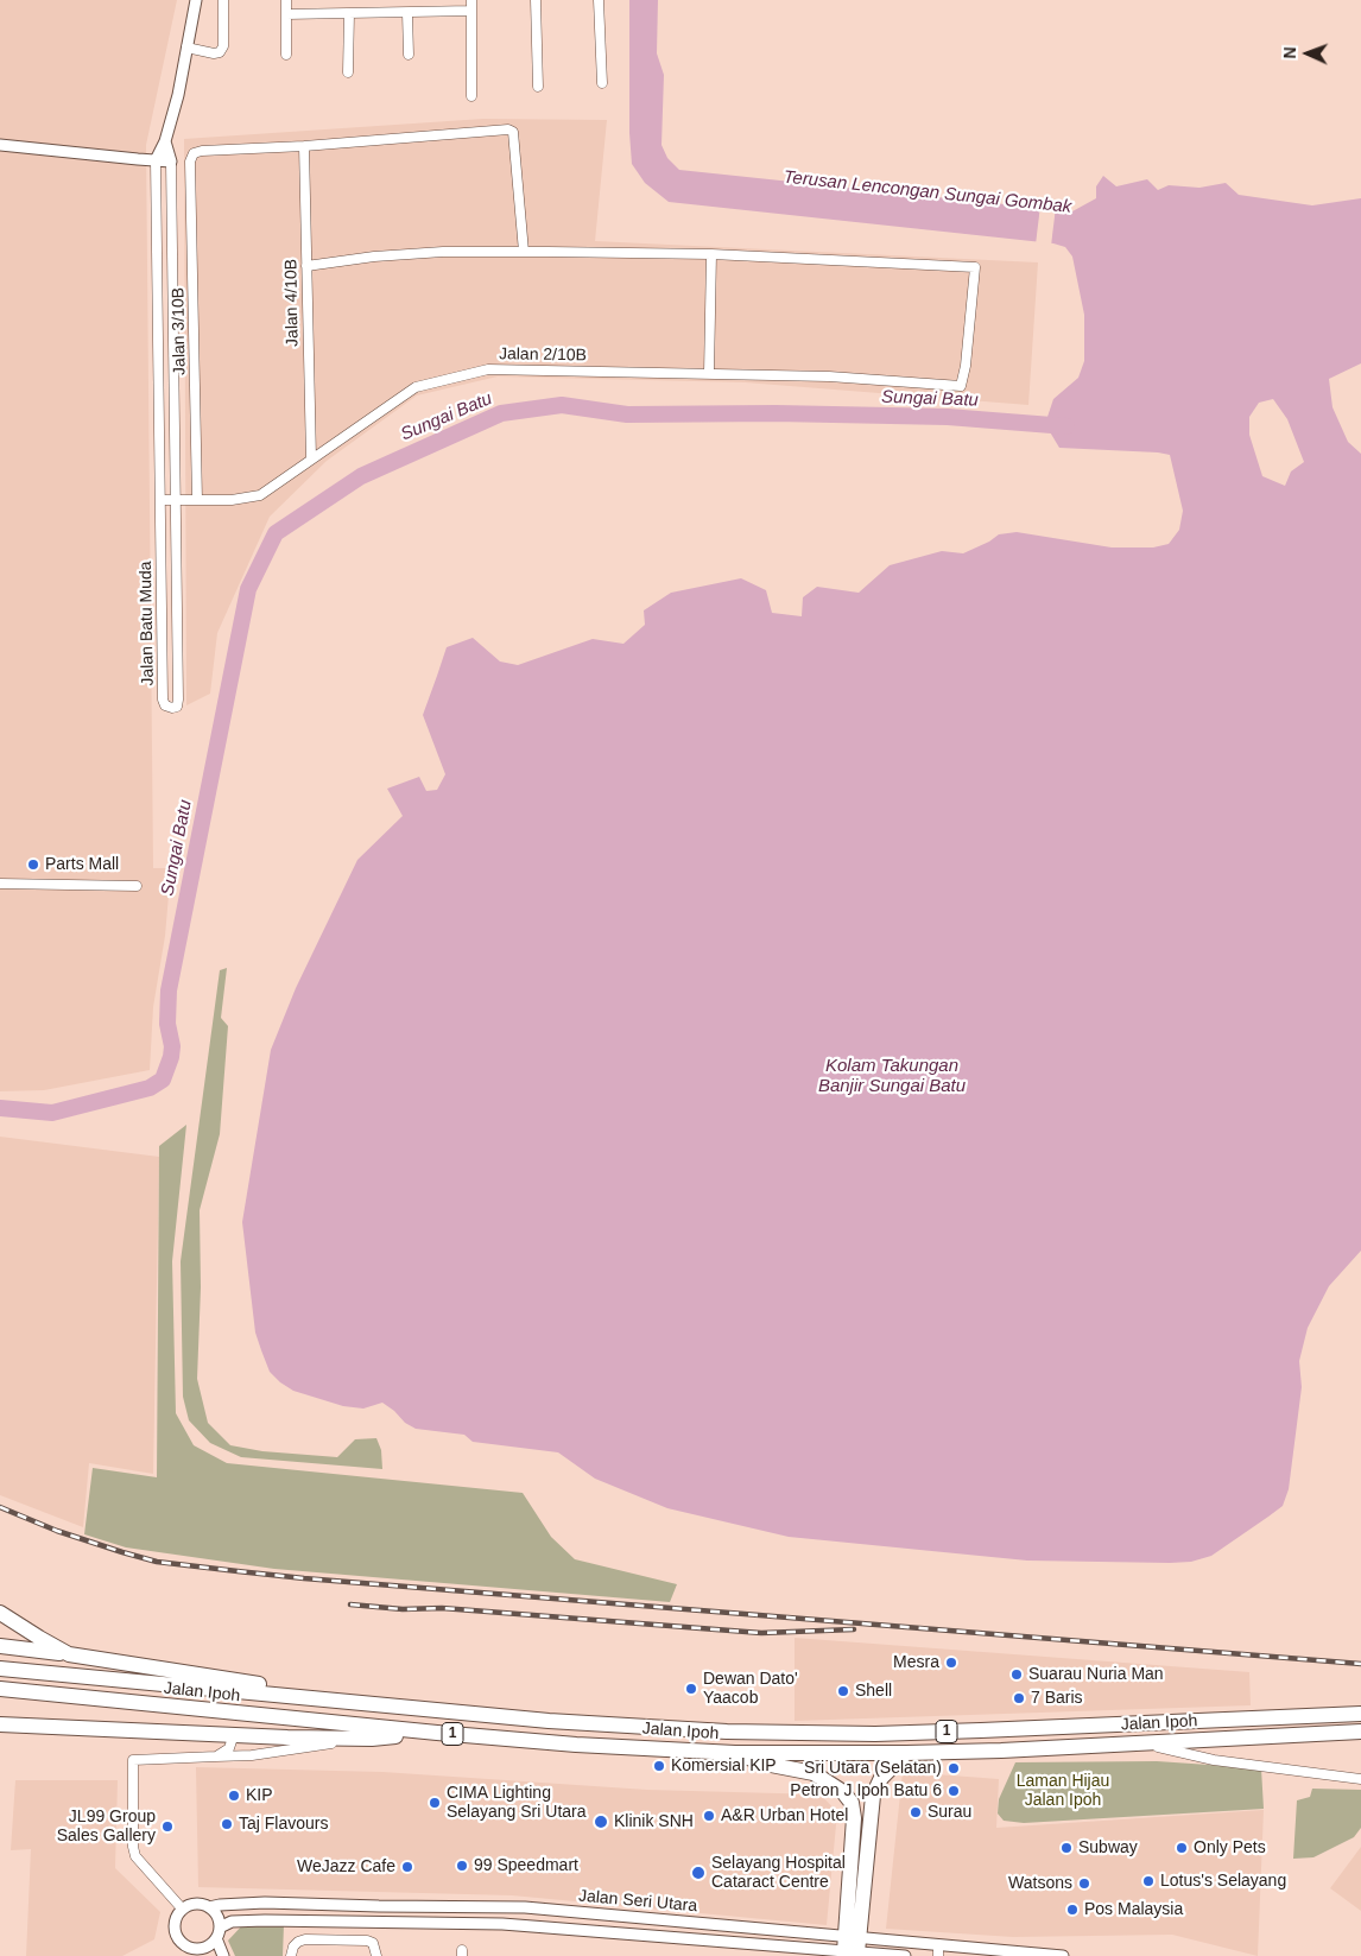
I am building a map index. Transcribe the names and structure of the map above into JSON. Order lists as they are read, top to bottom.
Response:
{
  "streets": {
    "highway": ["Jalan Ipoh", "1"],
    "street": [
      "Jalan 4/10B",
      "Jalan 3/10B",
      "Jalan 2/10B",
      "Jalan Batu Muda",
      "Jalan Seri Utara"
    ]
  },
  "crossings": [
    ["Jalan 4/10B", "Jalan 3/10B"],
    ["Jalan 4/10B", "Jalan 2/10B"],
    ["Jalan 3/10B", "Jalan 2/10B"],
    ["Jalan 2/10B", "Jalan Batu Muda"]
  ],
  "water": ["Terusan Lencongan Sungai Gombak", "Sungai Batu", "Kolam Takungan Banjir Sungai Batu"],
  "parks": ["Laman Hijau Jalan Ipoh"],
  "places": [
    "Parts Mall",
    "Mesra",
    "Suarau Nuria Man",
    "Dewan Dato' Yaacob",
    "Shell",
    "7 Baris",
    "Komersial KIP",
    "Sri Utara (Selatan)",
    "Petron J Ipoh Batu 6",
    "KIP",
    "CIMA Lighting Selayang Sri Utara",
    "Surau",
    "A&R Urban Hotel",
    "Klinik SNH",
    "Taj Flavours",
    "JL99 Group Sales Gallery",
    "Subway",
    "Only Pets",
    "99 Speedmart",
    "WeJazz Cafe",
    "Selayang Hospital Cataract Centre",
    "Lotus's Selayang",
    "Watsons",
    "Pos Malaysia"
  ],
  "north": "left"
}
